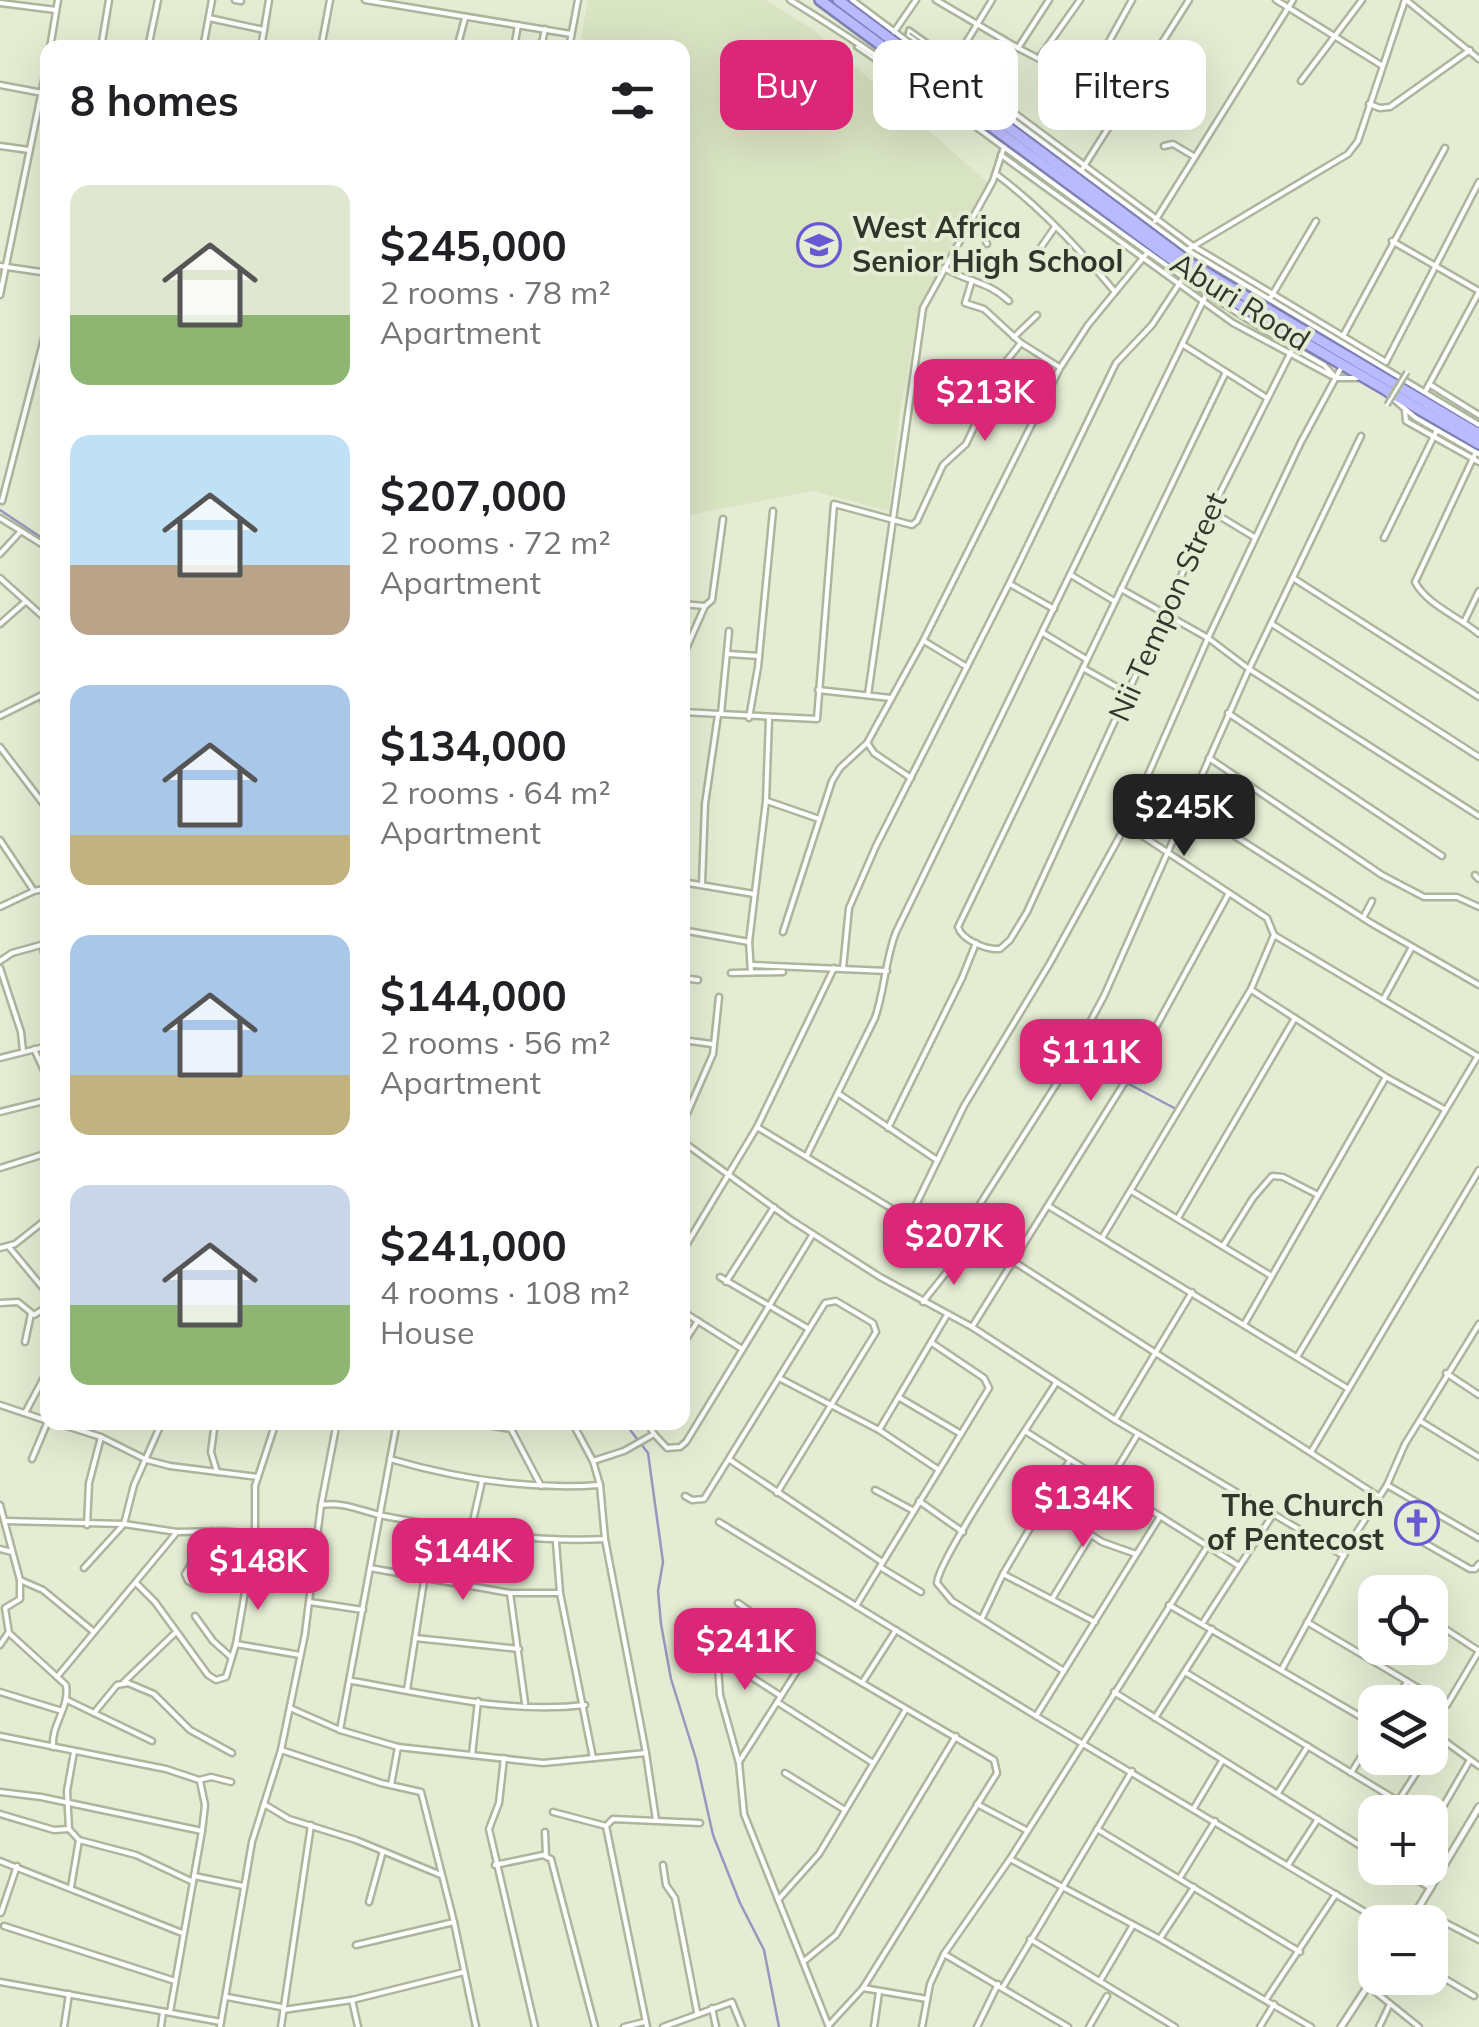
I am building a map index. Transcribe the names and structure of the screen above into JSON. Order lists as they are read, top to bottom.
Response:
{
  "streets": {
    "highway": ["Aburi Road"],
    "street": ["Nii Tempon Street"]
  },
  "places": {
    "school or university": ["West Africa Senior High School"],
    "church": ["The Church of Pentecost"]
  },
  "page": {
    "chip": ["Buy", "Rent", "Filters"],
    "heading": "8 homes",
    "list": [
      {
        "name": "$245,000",
        "note": "2 rooms · 78 m² · Apartment"
      },
      {
        "name": "$207,000",
        "note": "2 rooms · 72 m² · Apartment"
      },
      {
        "name": "$134,000",
        "note": "2 rooms · 64 m² · Apartment"
      },
      {
        "name": "$144,000",
        "note": "2 rooms · 56 m² · Apartment"
      },
      {
        "name": "$241,000",
        "note": "4 rooms · 108 m² · House"
      }
    ],
    "price": [
      "$213K",
      "$245K",
      "$111K",
      "$207K",
      "$134K",
      "$144K",
      "$148K",
      "$241K"
    ],
    "map_buttons": ["+", "−"]
  }
}
